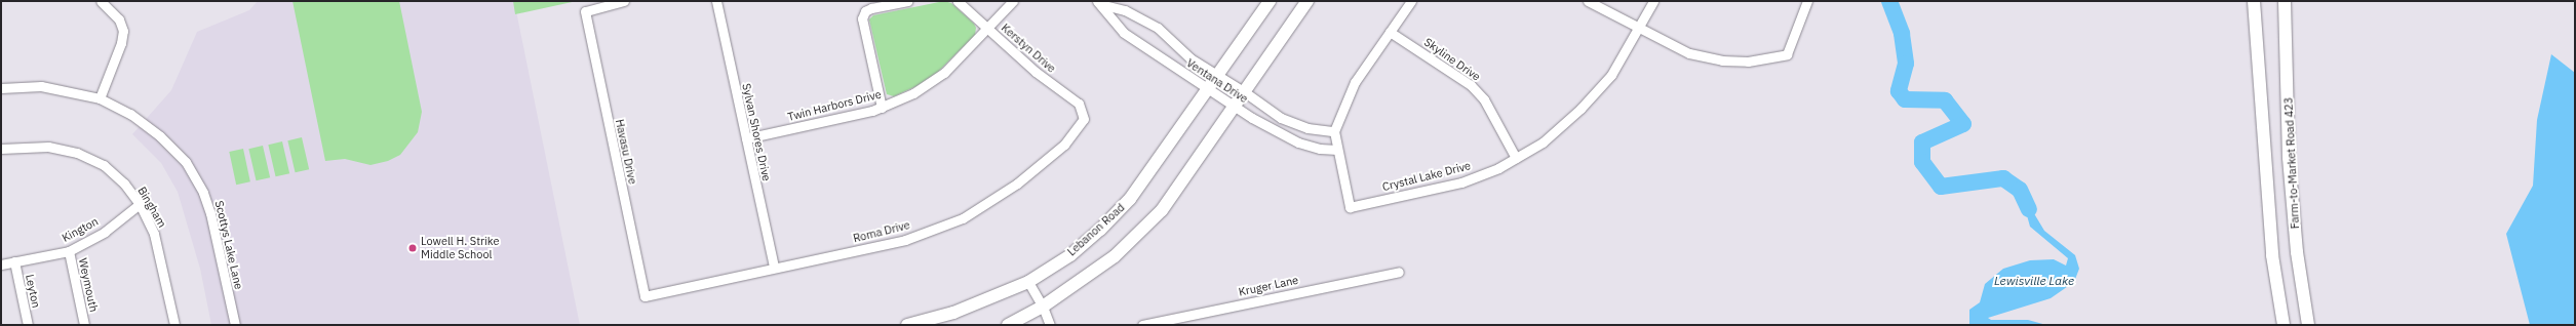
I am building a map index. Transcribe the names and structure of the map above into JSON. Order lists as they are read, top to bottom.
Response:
{
  "streets": {
    "main road": ["Farm-to-Market Road 423", "Lebanon Road"],
    "street": [
      "Kerstyn Drive",
      "Skyline Drive",
      "Ventana Drive",
      "Twin Harbors Drive",
      "Sylvan Shores Drive",
      "Havasu Drive",
      "Crystal Lake Drive",
      "Bingham",
      "Kington",
      "Roma Drive",
      "Scottys Lake Lane",
      "Weymouth",
      "Kruger Lane",
      "Leyton"
    ]
  },
  "crossings": [
    ["Kerstyn Drive", "Twin Harbors Drive"],
    ["Kerstyn Drive", "Roma Drive"],
    ["Skyline Drive", "Crystal Lake Drive"],
    ["Ventana Drive", "Crystal Lake Drive"],
    ["Ventana Drive", "Lebanon Road"],
    ["Twin Harbors Drive", "Sylvan Shores Drive"],
    ["Sylvan Shores Drive", "Roma Drive"],
    ["Havasu Drive", "Roma Drive"],
    ["Bingham", "Kington"],
    ["Kington", "Weymouth"],
    ["Kington", "Leyton"]
  ],
  "water": ["Lewisville Lake"],
  "places": ["Lowell H. Strike Middle School"]
}
